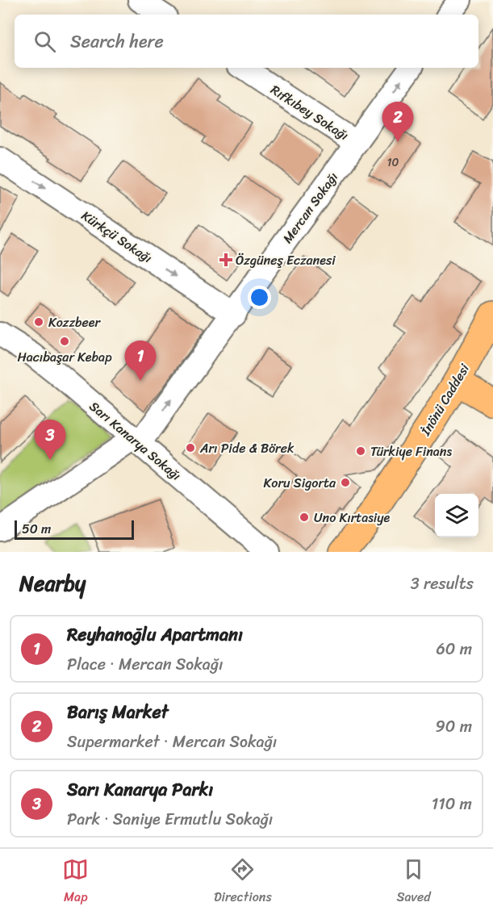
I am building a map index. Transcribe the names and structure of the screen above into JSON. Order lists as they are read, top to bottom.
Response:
{
  "streets": {
    "main road": ["İnönü Caddesi"],
    "street": [
      "Rıfkıbey Sokağı",
      "Mercan Sokağı",
      "Kürkçü Sokağı",
      "Sarı Kanarya Sokağı"
    ]
  },
  "crossings": [
    ["Rıfkıbey Sokağı", "Mercan Sokağı"],
    ["Mercan Sokağı", "Kürkçü Sokağı"],
    ["Mercan Sokağı", "Sarı Kanarya Sokağı"]
  ],
  "one_way": ["Mercan Sokağı", "Kürkçü Sokağı"],
  "places": {
    "health": ["Özgüneş Eczanesi"],
    "other": [
      "Kozzbeer",
      "Hacıbaşar Kebap",
      "Arı Pide & Börek",
      "Türkiye Finans",
      "Koru Sigorta",
      "Uno Kırtasiye"
    ]
  },
  "house_numbers": ["10"],
  "scale_bar": "50 m",
  "page": {
    "search": "Search here",
    "pins": ["2", "1", "3"],
    "scale": "50 m",
    "heading": ["Nearby", "3 results"],
    "list": [
      {
        "mark": "1",
        "name": "Reyhanoğlu Apartmanı",
        "note": "Place · Mercan Sokağı",
        "value": "60 m"
      },
      {
        "mark": "2",
        "name": "Barış Market",
        "note": "Supermarket · Mercan Sokağı",
        "value": "90 m"
      },
      {
        "mark": "3",
        "name": "Sarı Kanarya Parkı",
        "note": "Park · Saniye Ermutlu Sokağı",
        "value": "110 m"
      }
    ],
    "nav": ["Map", "Directions", "Saved"]
  }
}
